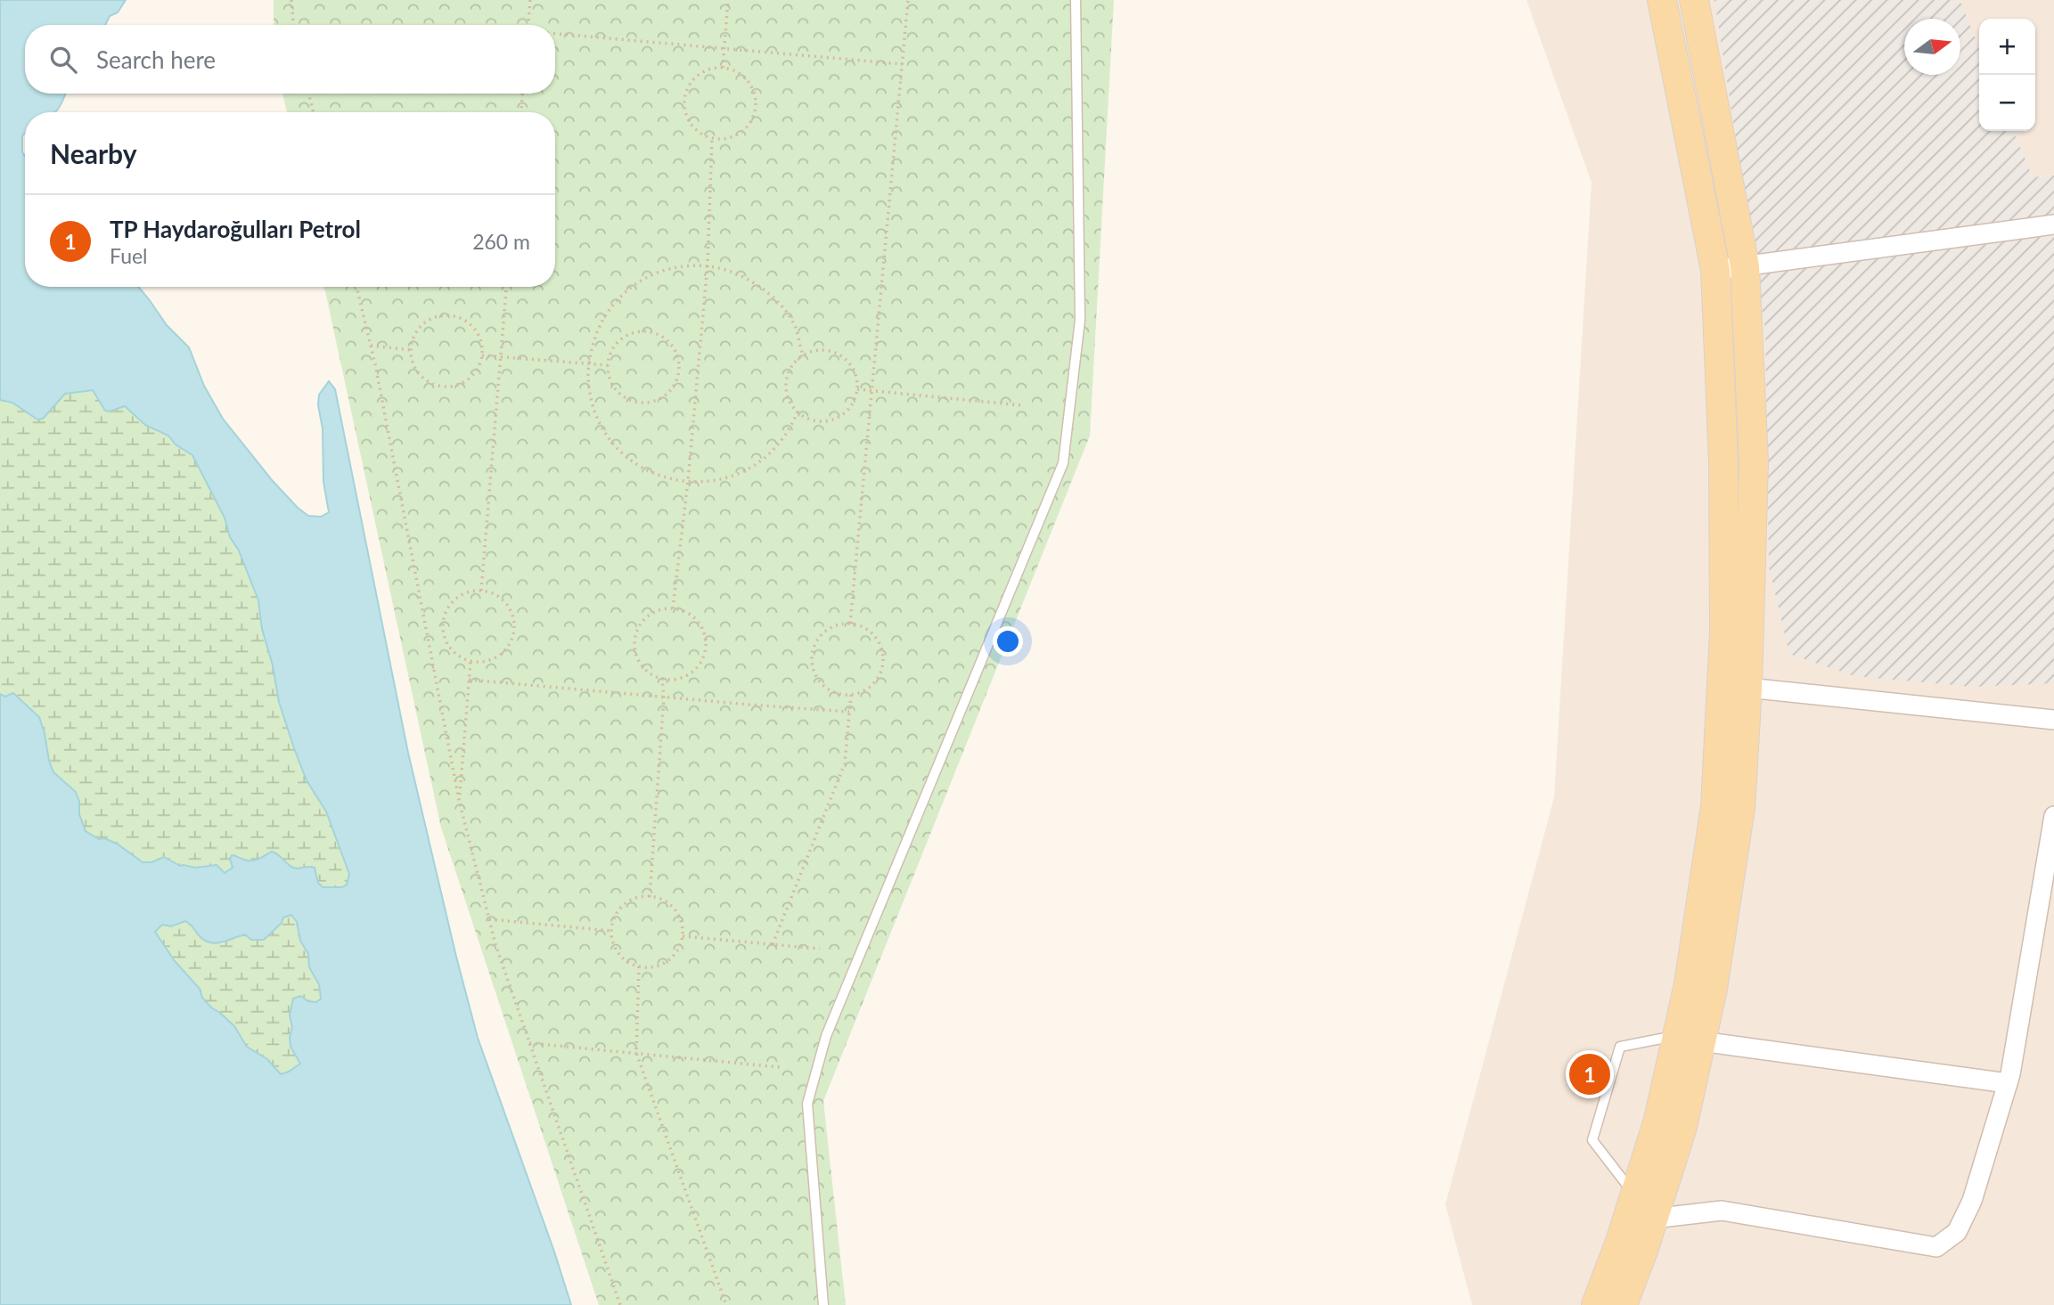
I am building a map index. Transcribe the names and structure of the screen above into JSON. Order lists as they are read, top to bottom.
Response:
{
  "north": "right",
  "page": {
    "map_buttons": ["+", "−"],
    "search": "Search here",
    "heading": "Nearby",
    "list": [
      {
        "mark": "1",
        "name": "TP Haydaroğulları Petrol",
        "note": "Fuel",
        "value": "260 m"
      }
    ],
    "pins": "1"
  }
}
